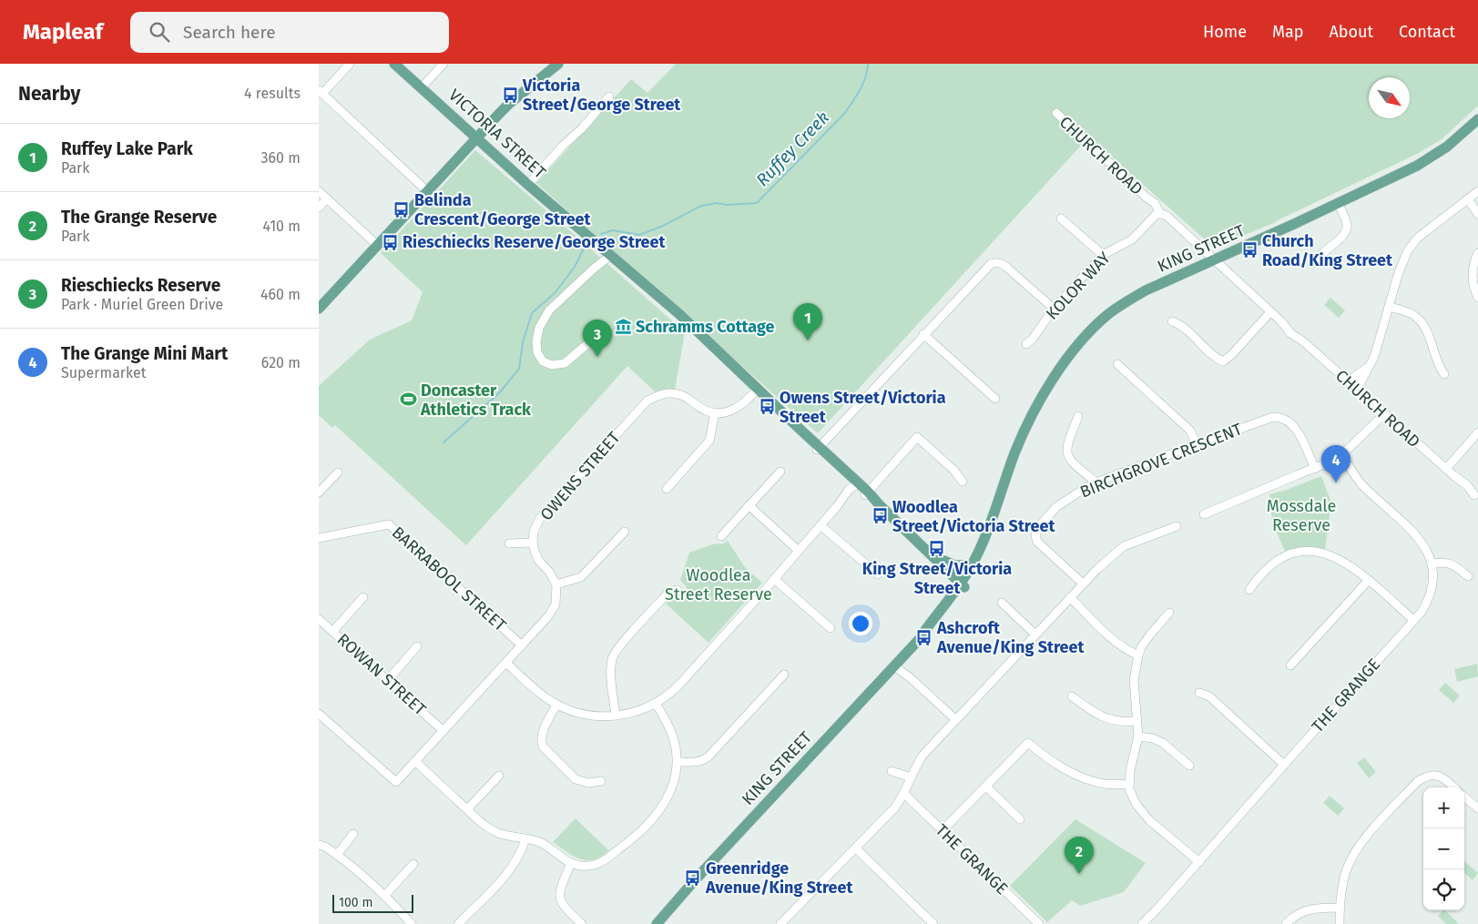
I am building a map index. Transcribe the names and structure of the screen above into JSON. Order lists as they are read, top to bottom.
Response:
{
  "streets": {
    "main road": ["VICTORIA STREET", "KING STREET"],
    "street": [
      "CHURCH ROAD",
      "KOLOR WAY",
      "BIRCHGROVE CRESCENT",
      "OWENS STREET",
      "BARRABOOL STREET",
      "ROWAN STREET",
      "THE GRANGE"
    ]
  },
  "crossings": [
    ["VICTORIA STREET", "KING STREET"],
    ["CHURCH ROAD", "KING STREET"],
    ["CHURCH ROAD", "KOLOR WAY"]
  ],
  "water": ["Ruffey Creek"],
  "parks": ["Mossdale Reserve", "Woodlea Street Reserve"],
  "places": {
    "bus stop": [
      "Victoria Street/George Street",
      "Belinda Crescent/George Street",
      "Rieschiecks Reserve/George Street",
      "Church Road/King Street",
      "Owens Street/Victoria Street",
      "Woodlea Street/Victoria Street",
      "King Street/Victoria Street",
      "Ashcroft Avenue/King Street",
      "Greenridge Avenue/King Street"
    ],
    "museum": ["Schramms Cottage"],
    "sports": ["Doncaster Athletics Track"]
  },
  "scale_bar": "100 m",
  "north": "bottom right",
  "page": {
    "header": "Mapleaf",
    "search": "Search here",
    "nav": [
      "Home",
      "Map",
      "About",
      "Contact"
    ],
    "heading": ["Nearby", "4 results"],
    "list": [
      {
        "mark": "1",
        "name": "Ruffey Lake Park",
        "note": "Park",
        "value": "360 m"
      },
      {
        "mark": "2",
        "name": "The Grange Reserve",
        "note": "Park",
        "value": "410 m"
      },
      {
        "mark": "3",
        "name": "Rieschiecks Reserve",
        "note": "Park · Muriel Green Drive",
        "value": "460 m"
      },
      {
        "mark": "4",
        "name": "The Grange Mini Mart",
        "note": "Supermarket",
        "value": "620 m"
      }
    ],
    "pins": [
      "1",
      "3",
      "4",
      "2"
    ],
    "map_buttons": ["+", "−"],
    "scale": "100 m"
  }
}
